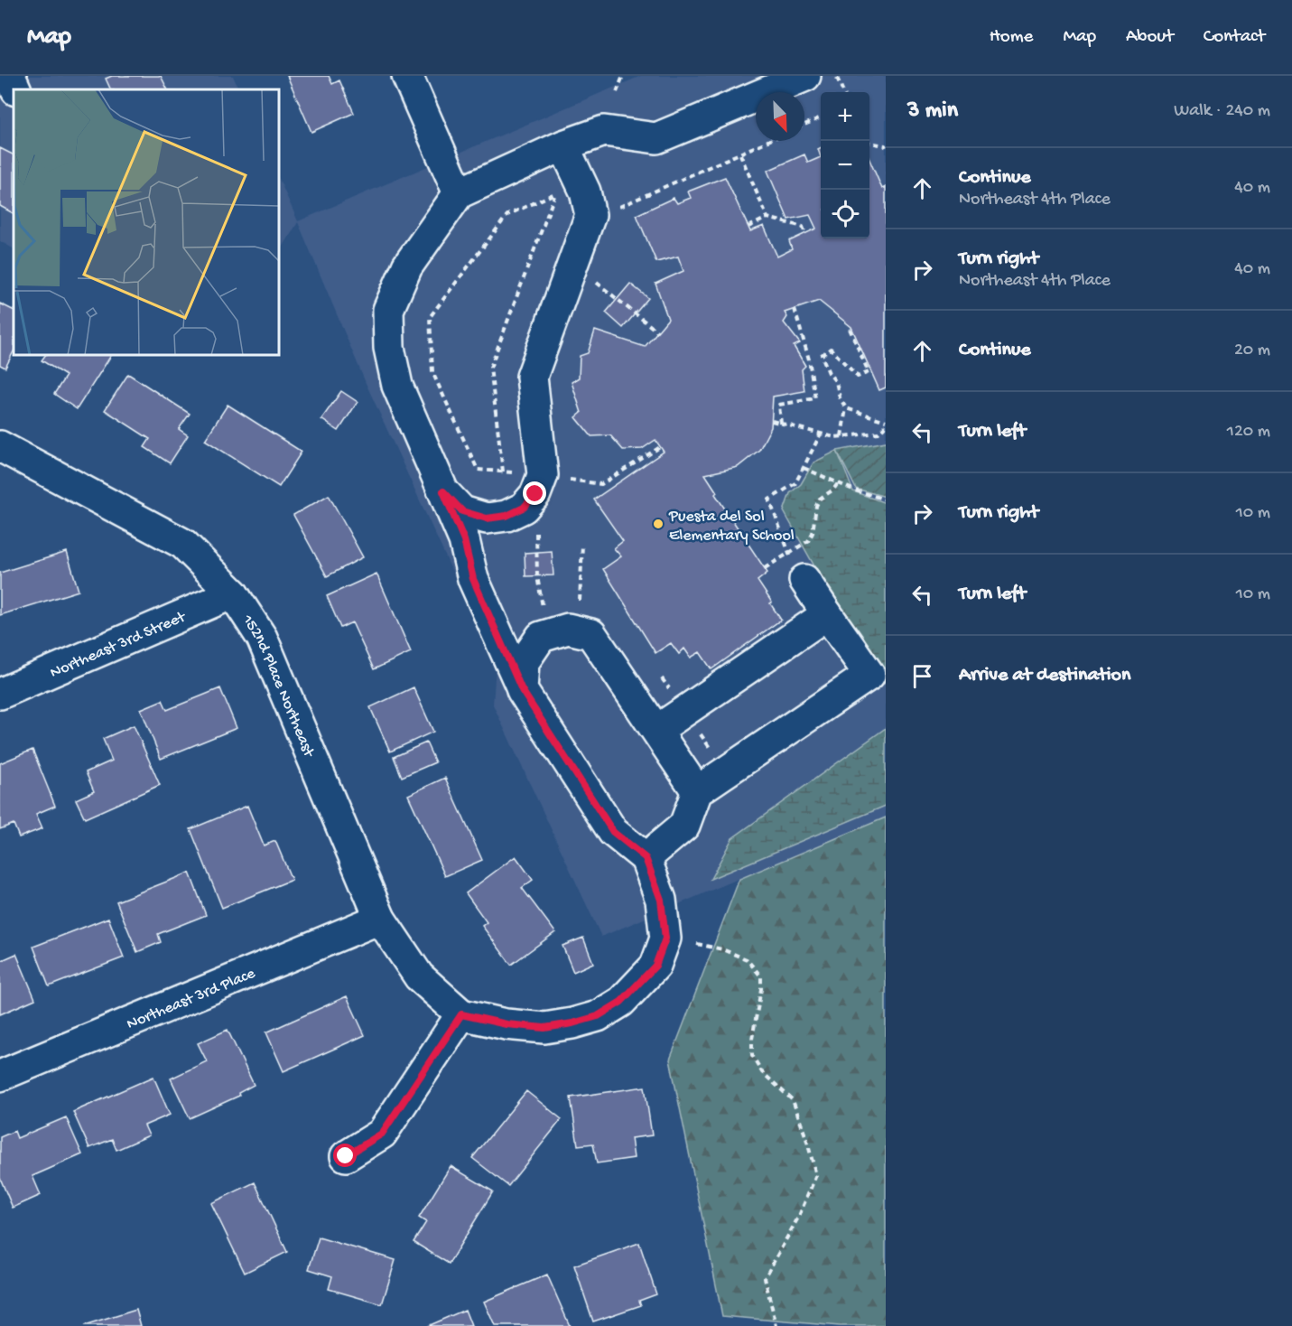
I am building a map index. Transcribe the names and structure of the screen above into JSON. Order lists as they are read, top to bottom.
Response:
{
  "streets": {
    "street": ["Northeast 3rd Street", "152nd Place Northeast", "Northeast 3rd Place"]
  },
  "crossings": [
    ["Northeast 3rd Street", "152nd Place Northeast"],
    ["152nd Place Northeast", "Northeast 3rd Place"]
  ],
  "places": ["Puesta del Sol Elementary School"],
  "north": "bottom right",
  "page": {
    "header": "Map",
    "nav": [
      "Home",
      "Map",
      "About",
      "Contact"
    ],
    "heading": ["3 min", "Walk · 240 m"],
    "map_buttons": ["+", "−"],
    "list": [
      ["Continue", "Northeast 4th Place", "40 m"],
      ["Turn right", "Northeast 4th Place", "40 m"],
      ["Continue", "20 m"],
      ["Turn left", "120 m"],
      ["Turn right", "10 m"],
      ["Turn left", "10 m"],
      "Arrive at destination"
    ]
  }
}
